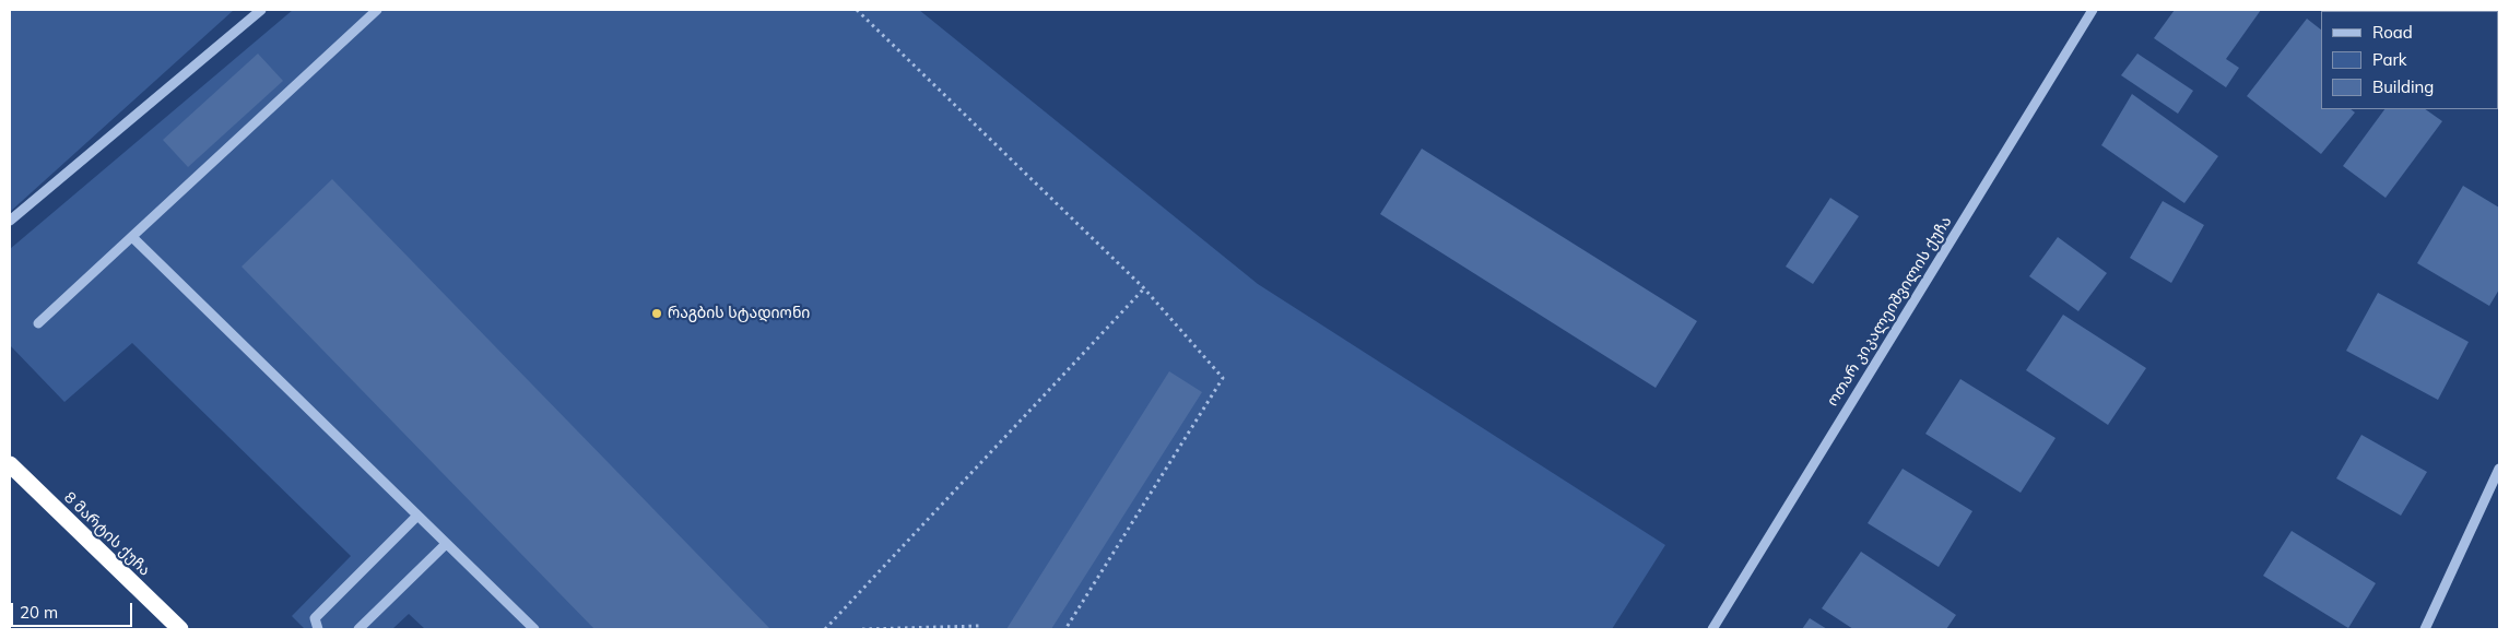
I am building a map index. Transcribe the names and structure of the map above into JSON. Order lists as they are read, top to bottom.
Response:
{
  "streets": {
    "highway": ["8 მარტის ქუჩა"],
    "street": ["ოთარ კიკალეიშვილის ქუჩა"]
  },
  "places": ["რაგბის სტადიონი"],
  "legend": ["Road", "Park", "Building"],
  "scale_bar": "20 m"
}
